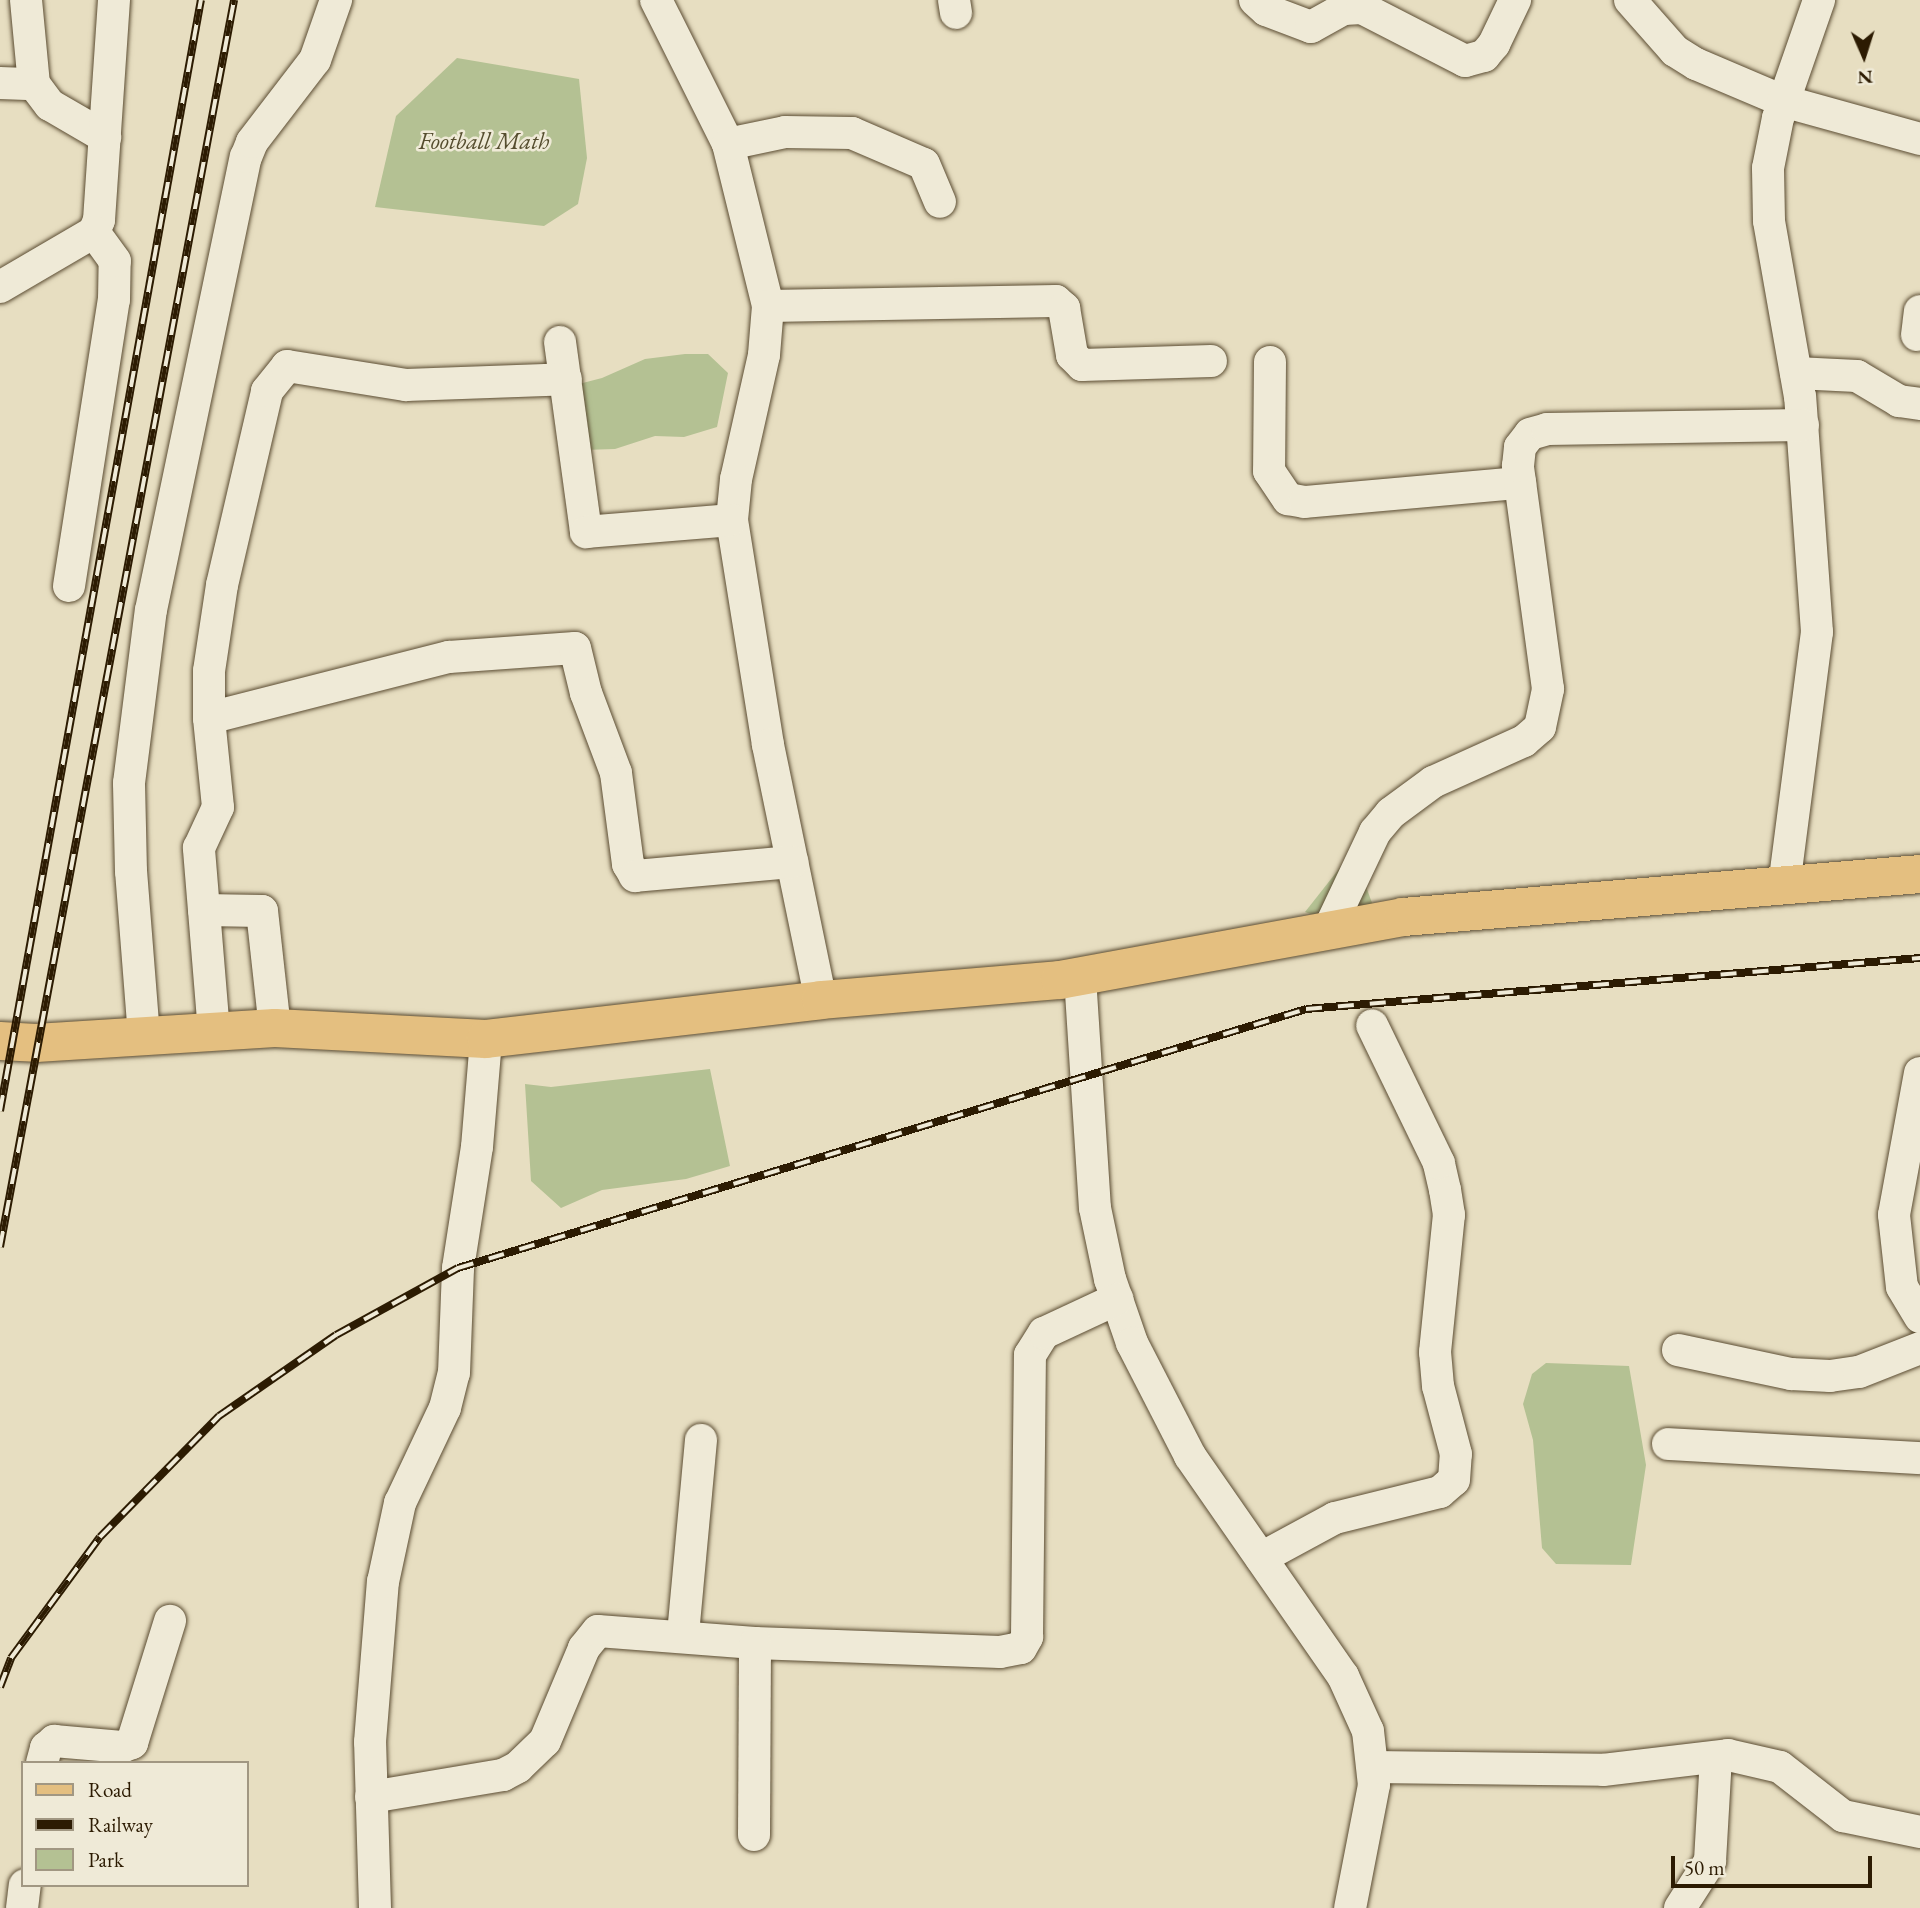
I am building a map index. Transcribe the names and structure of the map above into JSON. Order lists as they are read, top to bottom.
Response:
{
  "parks": ["Football Math"],
  "legend": ["Road", "Railway", "Park"],
  "scale_bar": "50 m",
  "north": "bottom"
}
